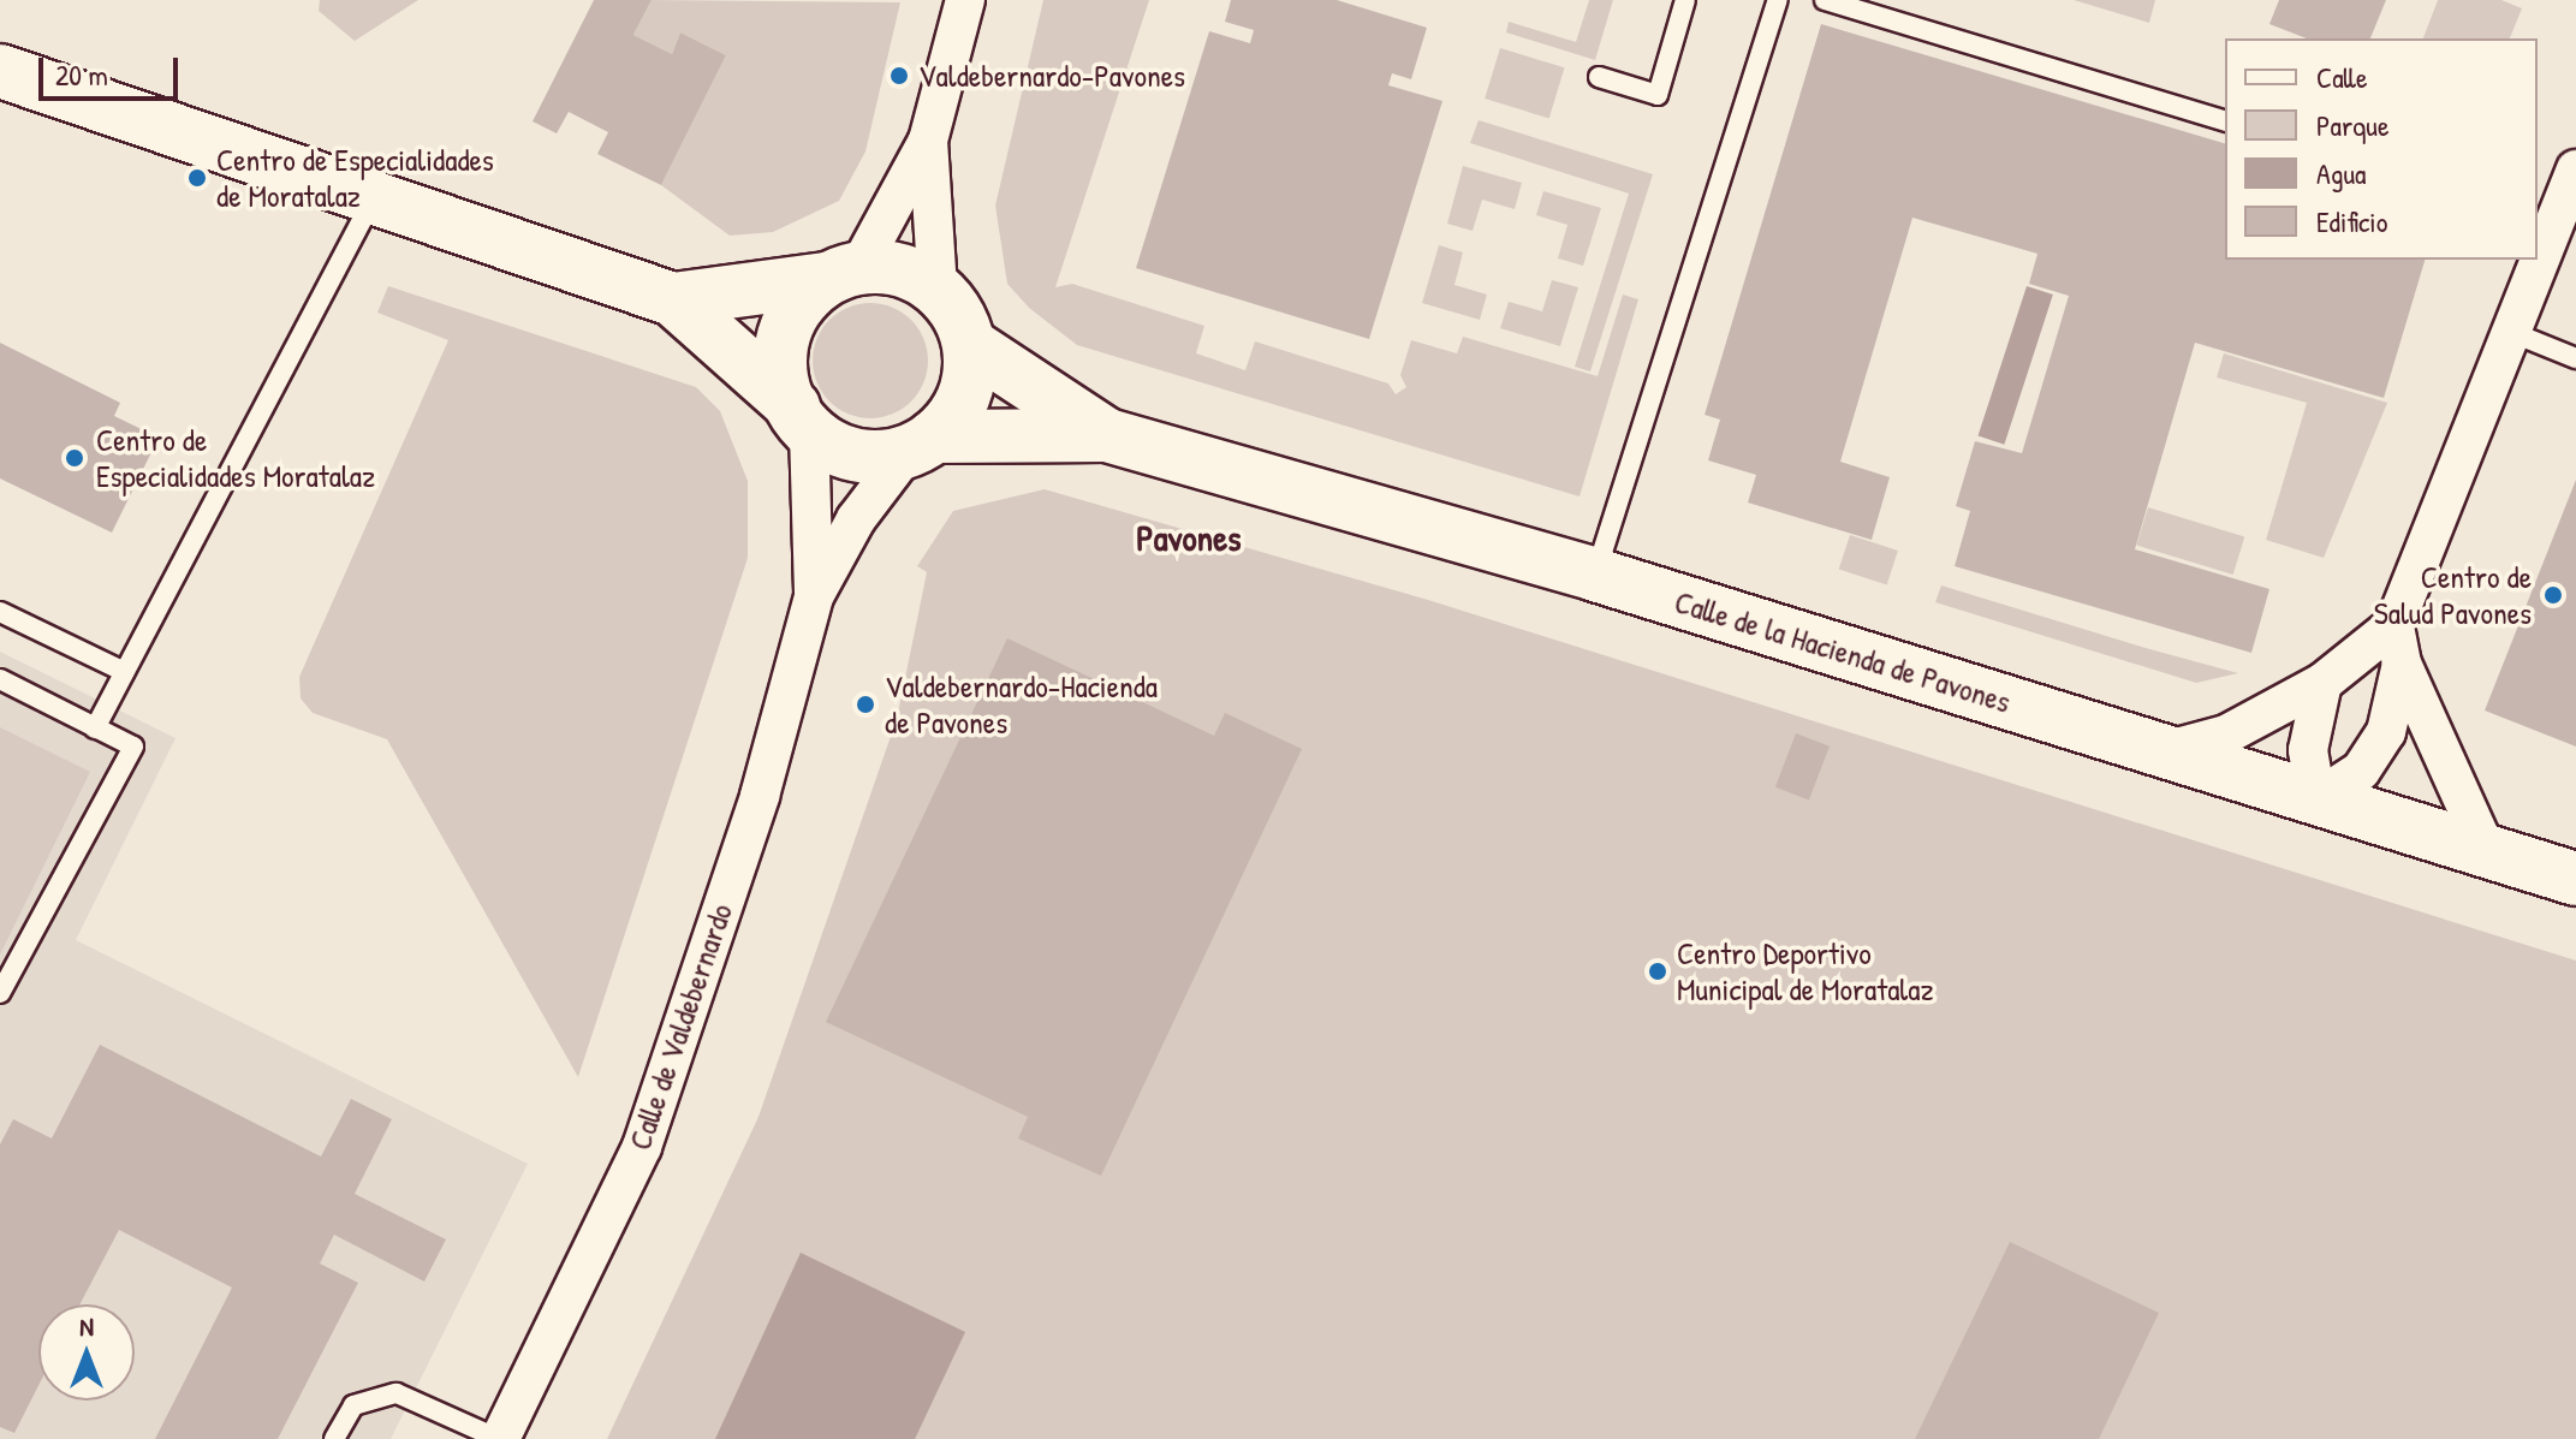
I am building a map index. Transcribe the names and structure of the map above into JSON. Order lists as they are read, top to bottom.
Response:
{
  "streets": {
    "street": ["Calle de la Hacienda de Pavones", "Calle de Valdebernardo"]
  },
  "crossings": [
    ["Calle de la Hacienda de Pavones", "Calle de Valdebernardo"]
  ],
  "districts": ["Pavones"],
  "places": [
    "Valdebernardo-Pavones",
    "Centro de Especialidades de Moratalaz",
    "Centro de Especialidades Moratalaz",
    "Centro de Salud Pavones",
    "Valdebernardo-Hacienda de Pavones",
    "Centro Deportivo Municipal de Moratalaz"
  ],
  "legend": [
    "Calle",
    "Parque",
    "Agua",
    "Edificio"
  ],
  "scale_bar": "20 m",
  "north": "top"
}
